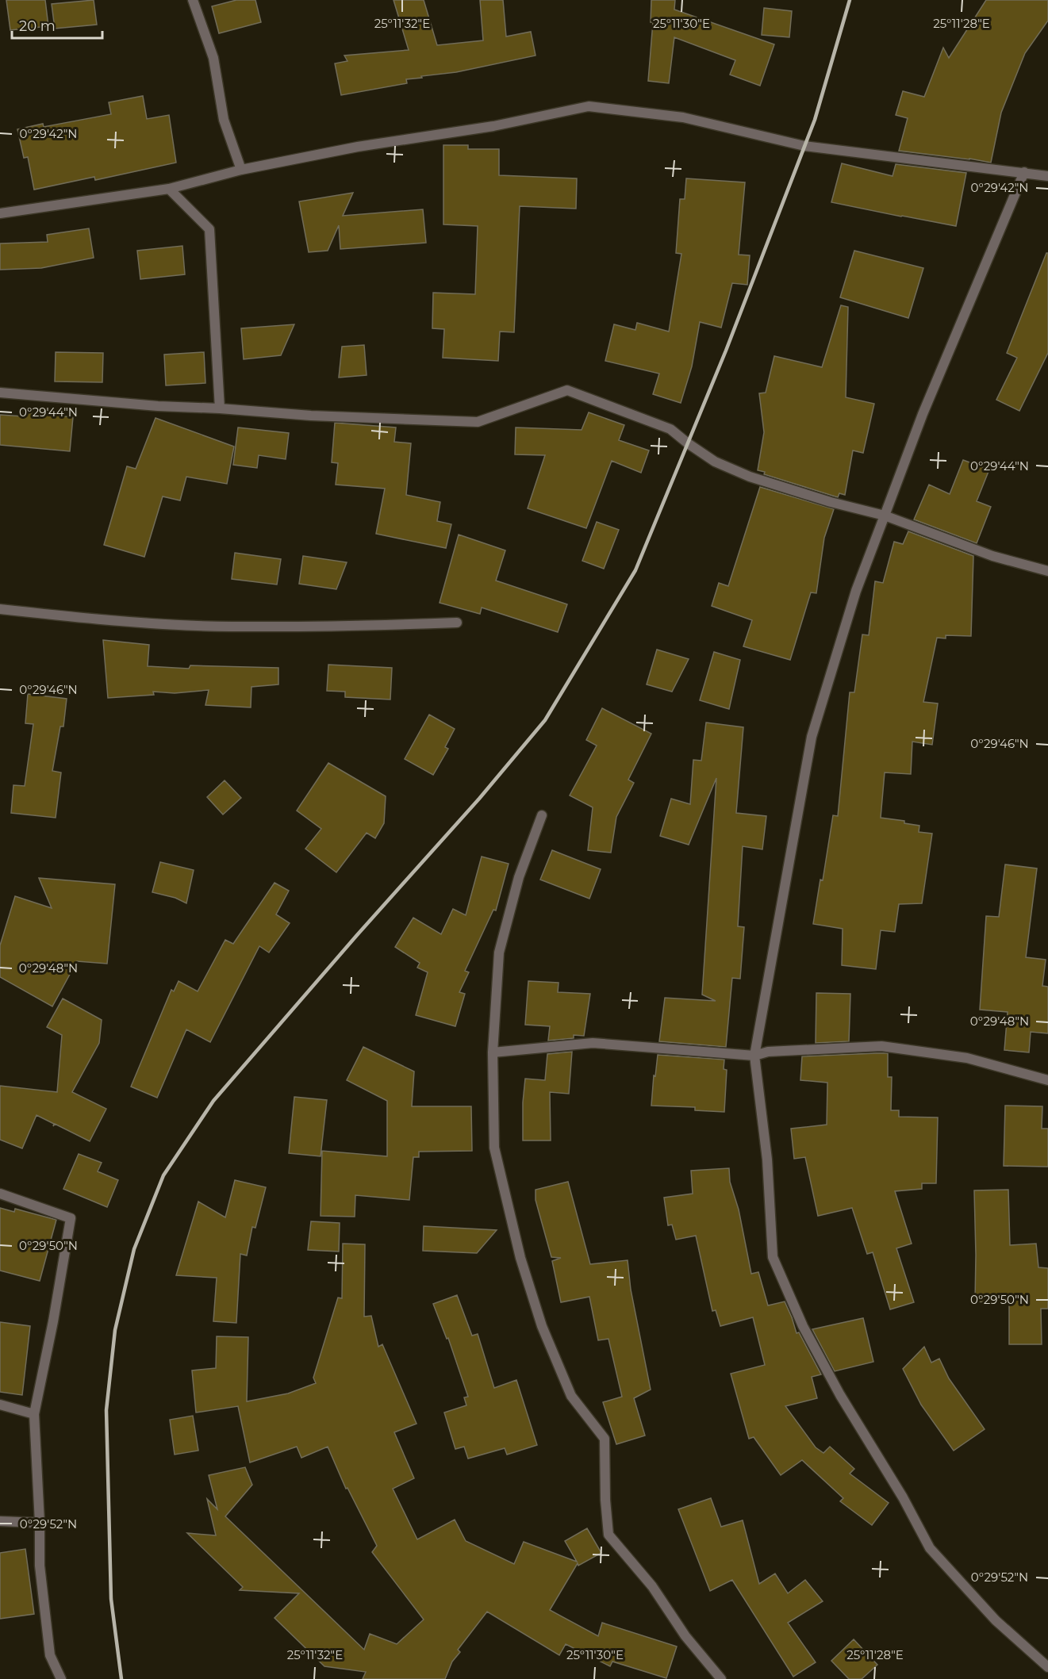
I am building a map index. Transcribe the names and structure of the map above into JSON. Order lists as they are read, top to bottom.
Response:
{
  "scale_bar": "20 m",
  "coordinates": [
    "25°11'32\"E",
    "25°11'30\"E",
    "25°11'28\"E",
    "0°29'42\"N",
    "0°29'44\"N",
    "0°29'46\"N",
    "0°29'48\"N",
    "0°29'50\"N",
    "0°29'52\"N"
  ]
}
